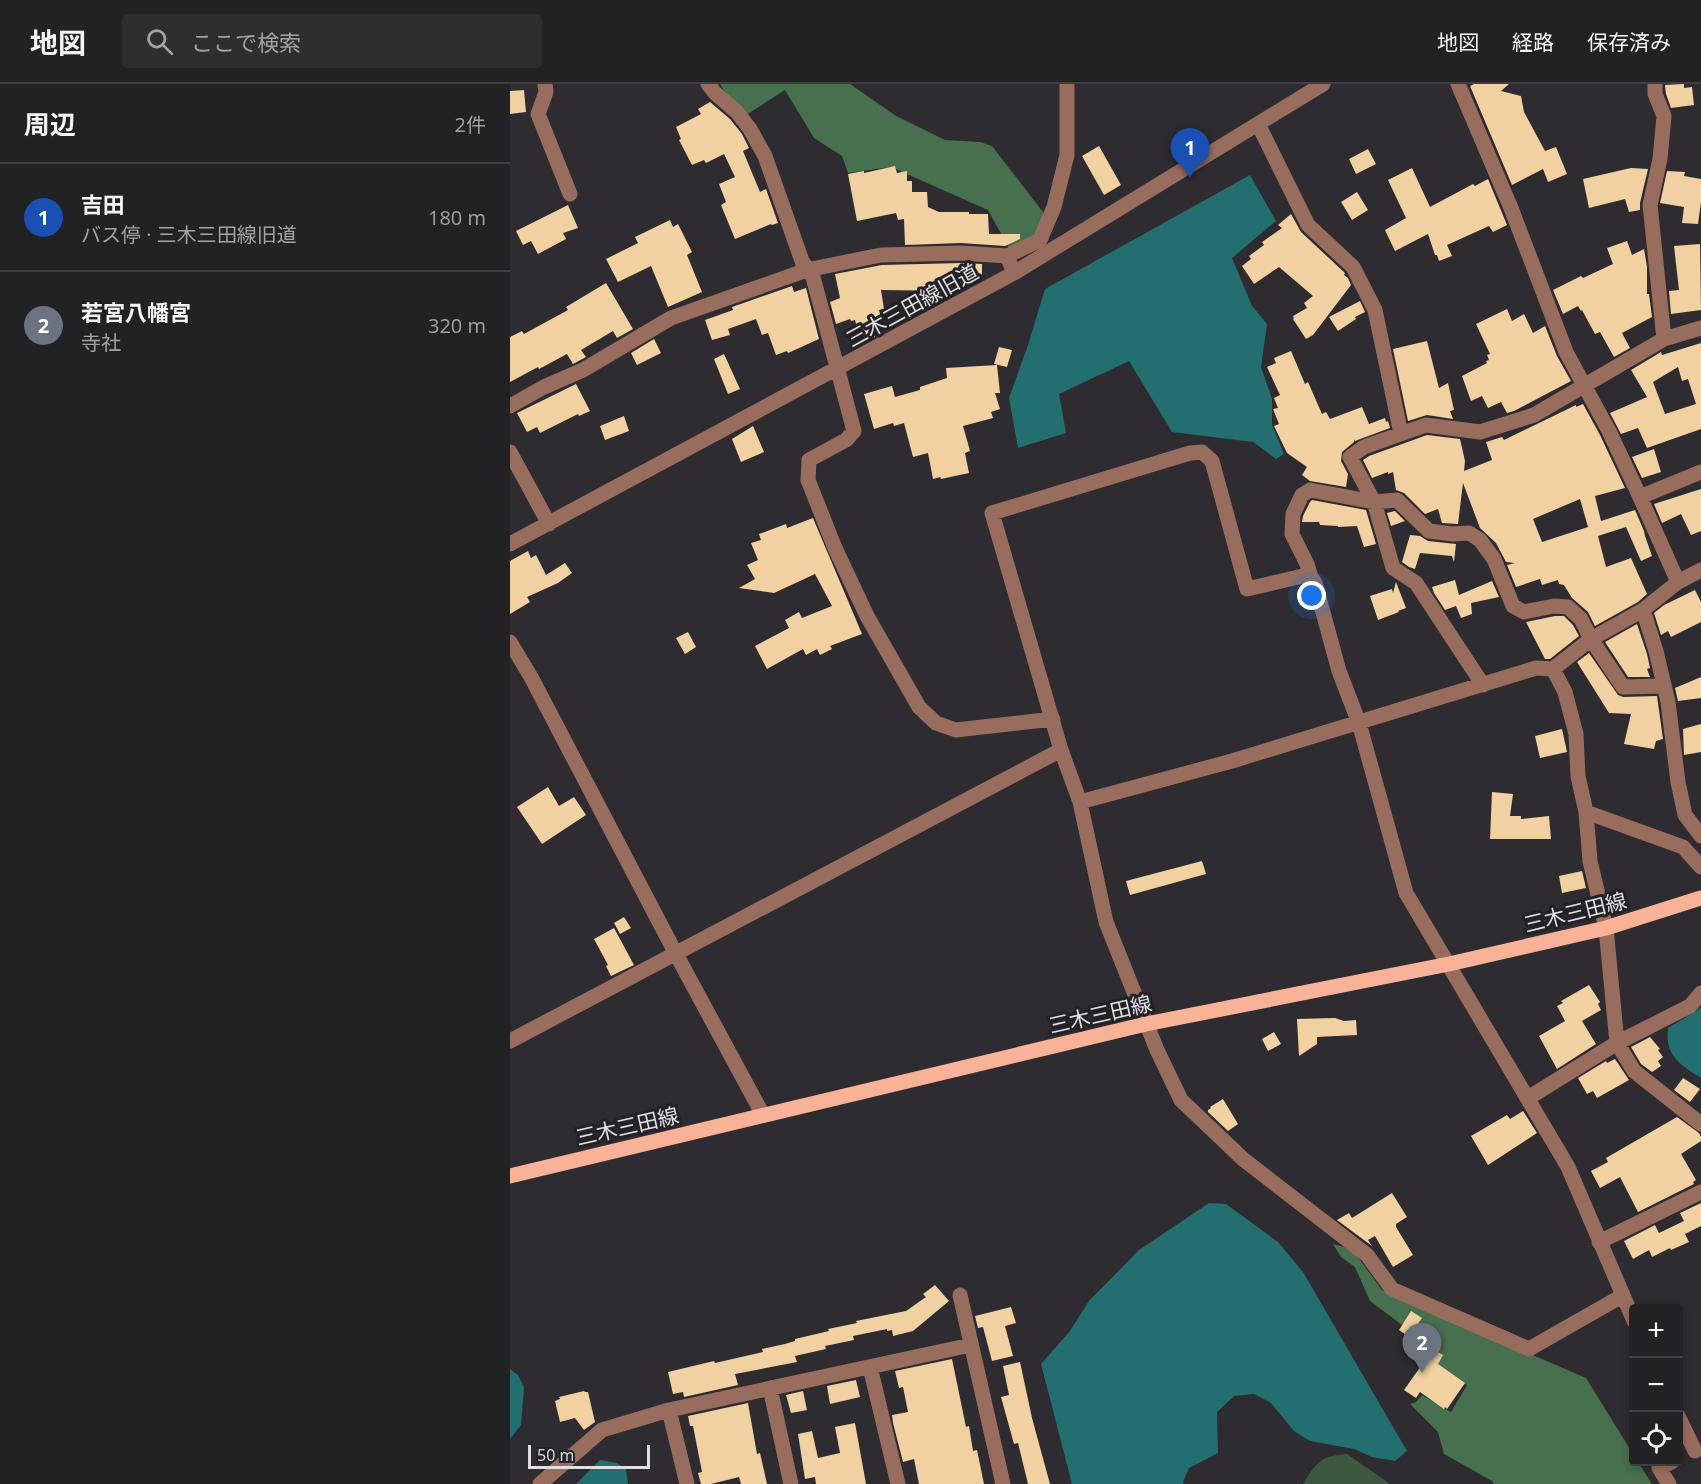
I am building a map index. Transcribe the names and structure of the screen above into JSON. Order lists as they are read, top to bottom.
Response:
{
  "streets": {
    "main road": ["三木三田線"],
    "street": ["三木三田線旧道"]
  },
  "scale_bar": "50 m",
  "page": {
    "header": "地図",
    "search": "ここで検索",
    "nav": ["地図", "経路", "保存済み"],
    "heading": ["周辺", "2件"],
    "pins": ["1", "2"],
    "list": [
      {
        "mark": "1",
        "name": "吉田",
        "note": "バス停 · 三木三田線旧道",
        "value": "180 m"
      },
      {
        "mark": "2",
        "name": "若宮八幡宮",
        "note": "寺社",
        "value": "320 m"
      }
    ],
    "map_buttons": ["+", "−"],
    "scale": "50 m"
  }
}
